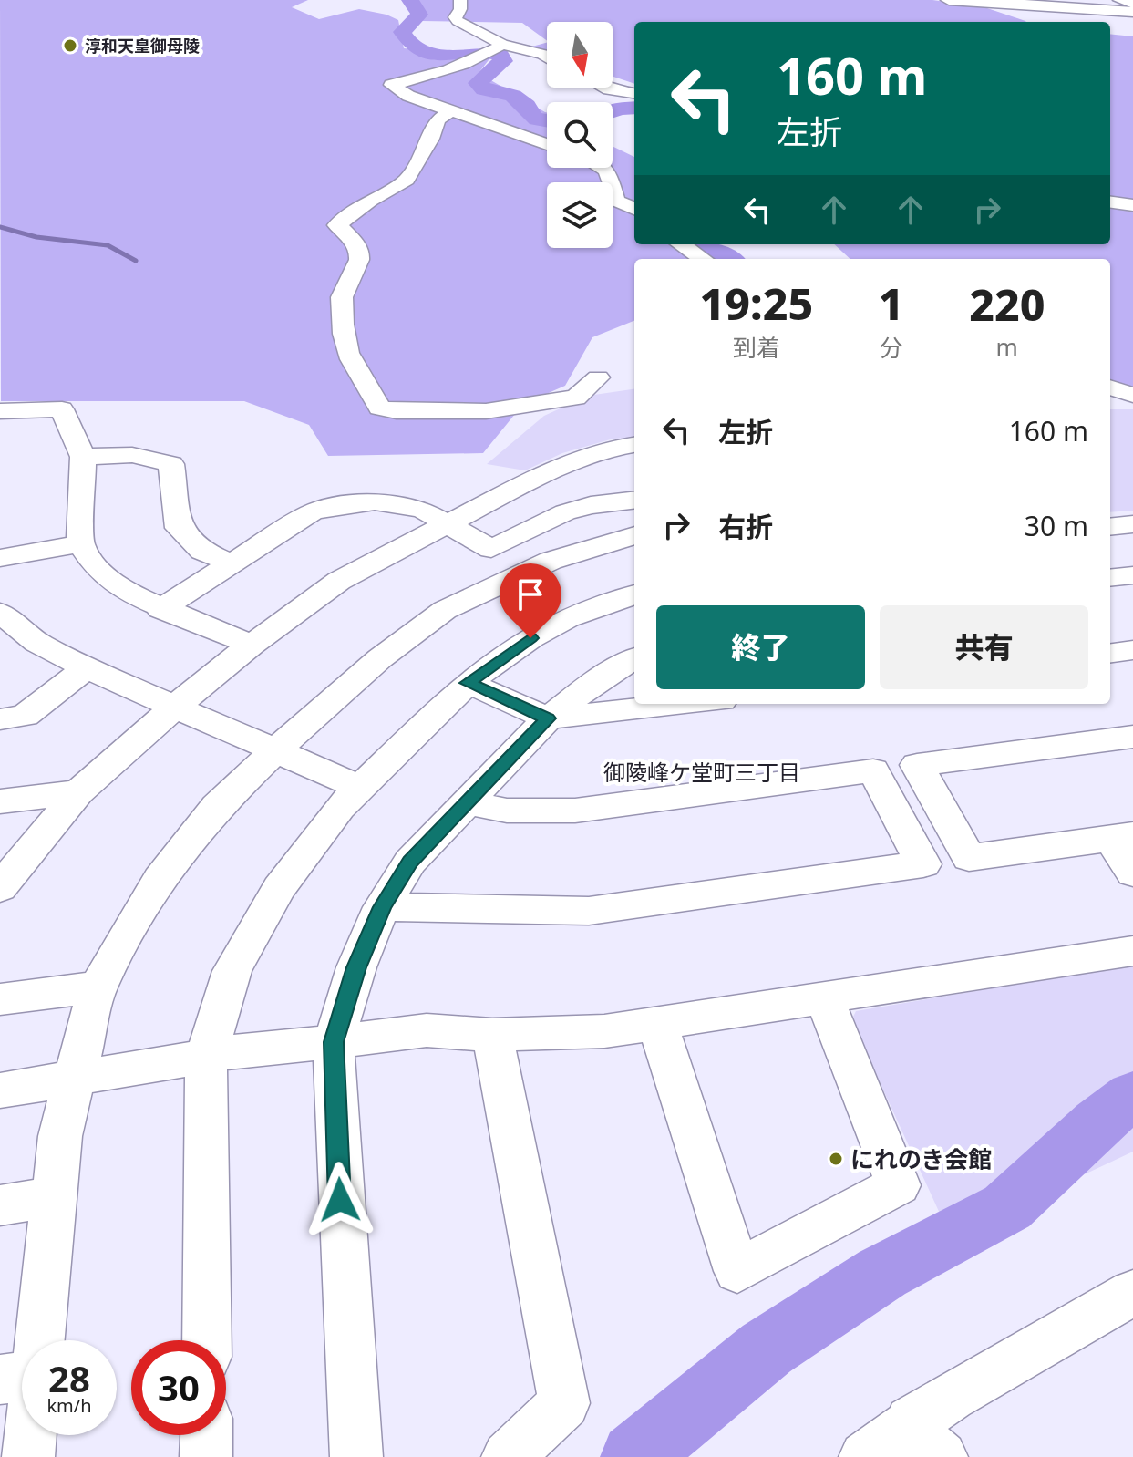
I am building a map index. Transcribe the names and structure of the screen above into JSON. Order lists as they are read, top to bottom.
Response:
{
  "districts": ["御陵峰ケ堂町三丁目"],
  "places": ["淳和天皇御母陵", "にれのき会館"],
  "north": "bottom",
  "page": {
    "turn": ["160 m", "左折"],
    "eta": [
      "19:25",
      "到着",
      "1",
      "分",
      "220",
      "m"
    ],
    "list": [
      {
        "name": "左折",
        "value": "160 m"
      },
      {
        "name": "右折",
        "value": "30 m"
      }
    ],
    "buttons": ["終了", "共有"],
    "speed": "28 km/h",
    "limit": "30"
  }
}
